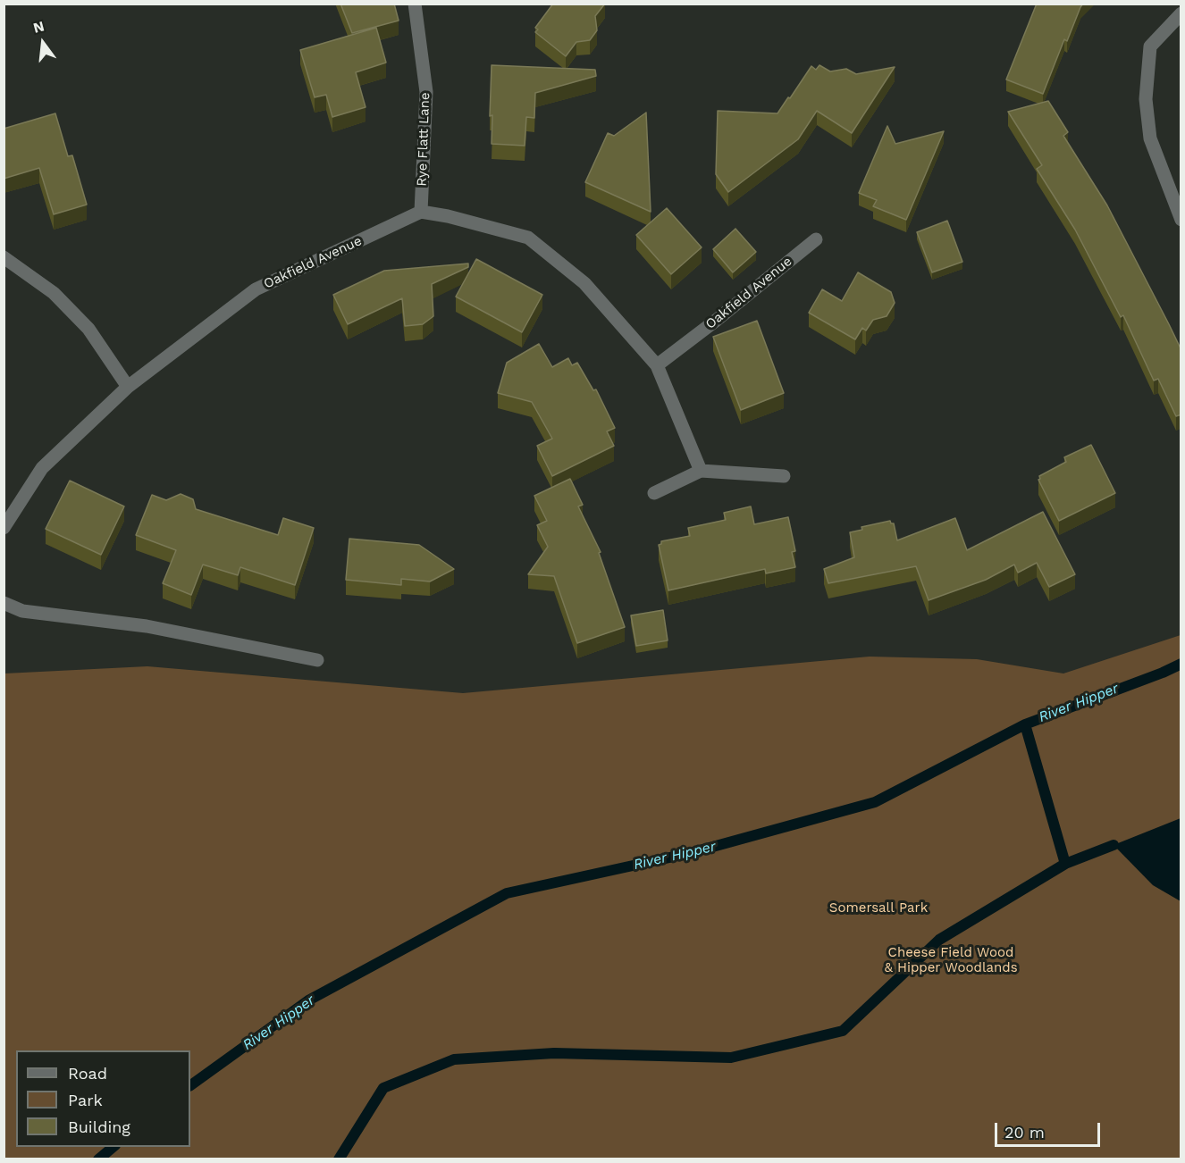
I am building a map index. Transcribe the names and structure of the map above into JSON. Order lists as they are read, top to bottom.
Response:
{
  "streets": {
    "street": ["Rye Flatt Lane", "Oakfield Avenue"]
  },
  "crossings": [
    ["Rye Flatt Lane", "Oakfield Avenue"]
  ],
  "water": ["River Hipper"],
  "parks": ["Somersall Park", "Cheese Field Wood & Hipper Woodlands"],
  "legend": ["Road", "Park", "Building"],
  "scale_bar": "20 m",
  "north": "top"
}
